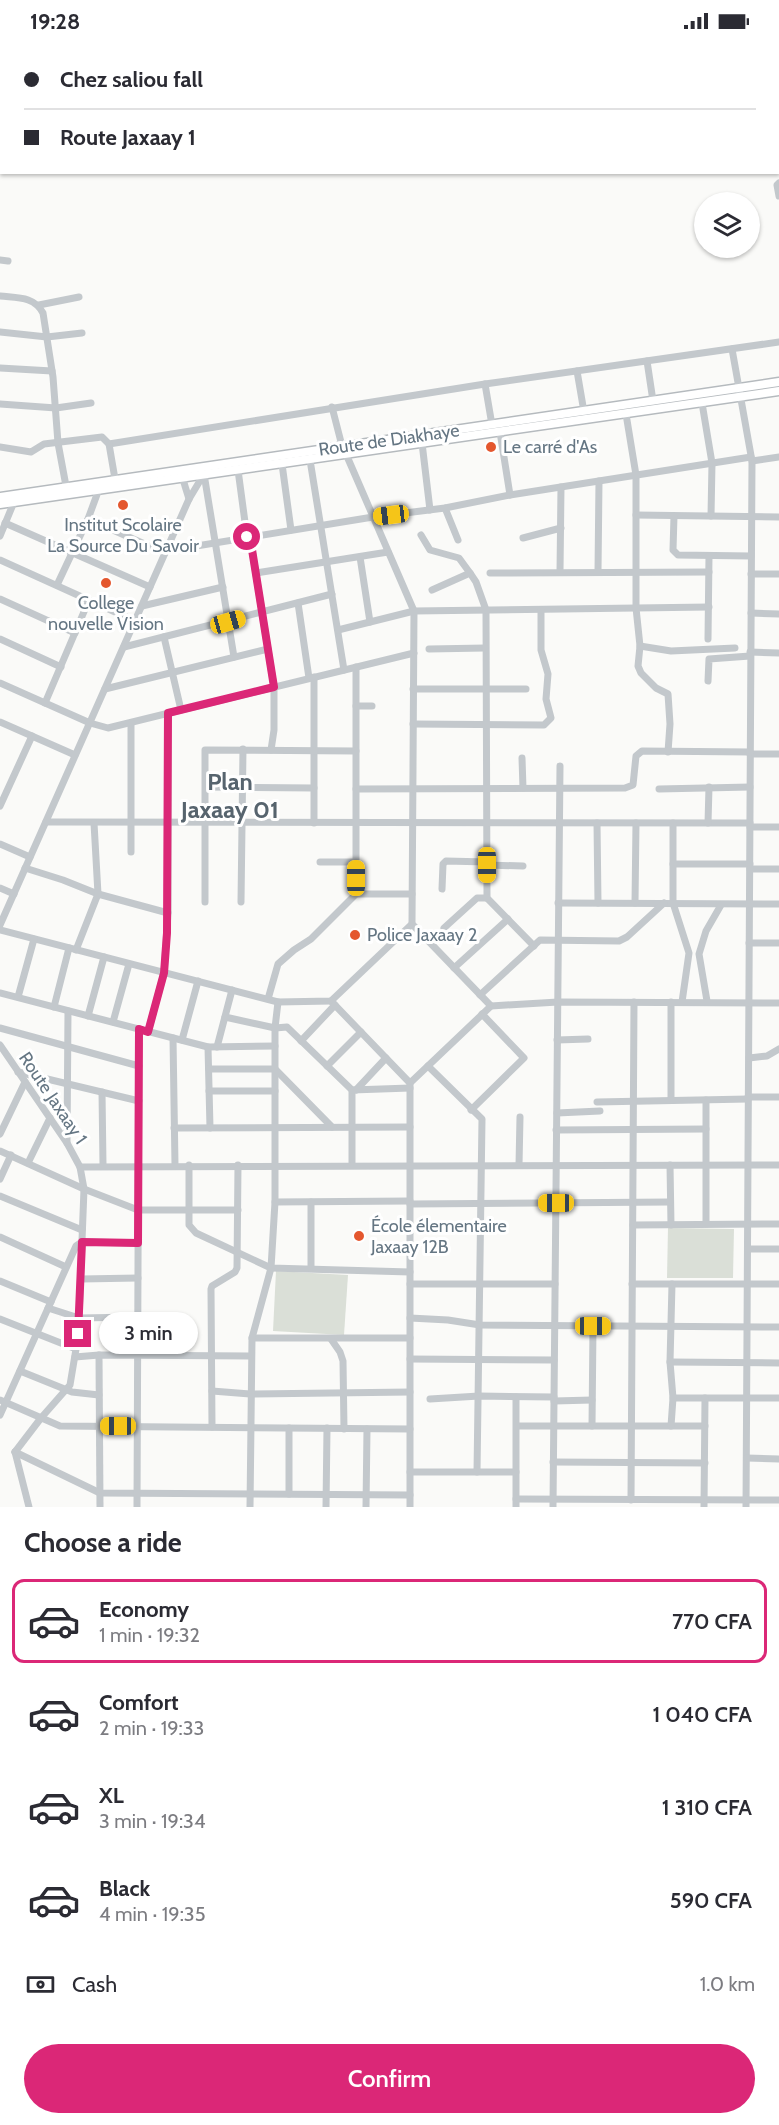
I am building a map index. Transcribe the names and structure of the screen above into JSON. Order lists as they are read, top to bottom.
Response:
{
  "streets": {
    "main road": ["Route de Diakhaye"],
    "street": ["Route Jaxaay 1"]
  },
  "districts": ["Plan Jaxaay 01"],
  "places": [
    "Le carré d'As",
    "Institut Scolaire La Source Du Savoir",
    "College nouvelle Vision",
    "Police Jaxaay 2",
    "École élementaire Jaxaay 12B"
  ],
  "page": {
    "status": "19:28",
    "banner": ["Chez saliou fall", "Route Jaxaay 1"],
    "bubble": "3 min",
    "heading": "Choose a ride",
    "list": [
      {
        "name": "Economy",
        "note": "1 min · 19:32",
        "value": "770 CFA"
      },
      {
        "name": "Comfort",
        "note": "2 min · 19:33",
        "value": "1 040 CFA"
      },
      {
        "name": "XL",
        "note": "3 min · 19:34",
        "value": "1 310 CFA"
      },
      {
        "name": "Black",
        "note": "4 min · 19:35",
        "value": "590 CFA"
      }
    ],
    "pay": ["Cash", "1.0 km"],
    "buttons": "Confirm"
  }
}
